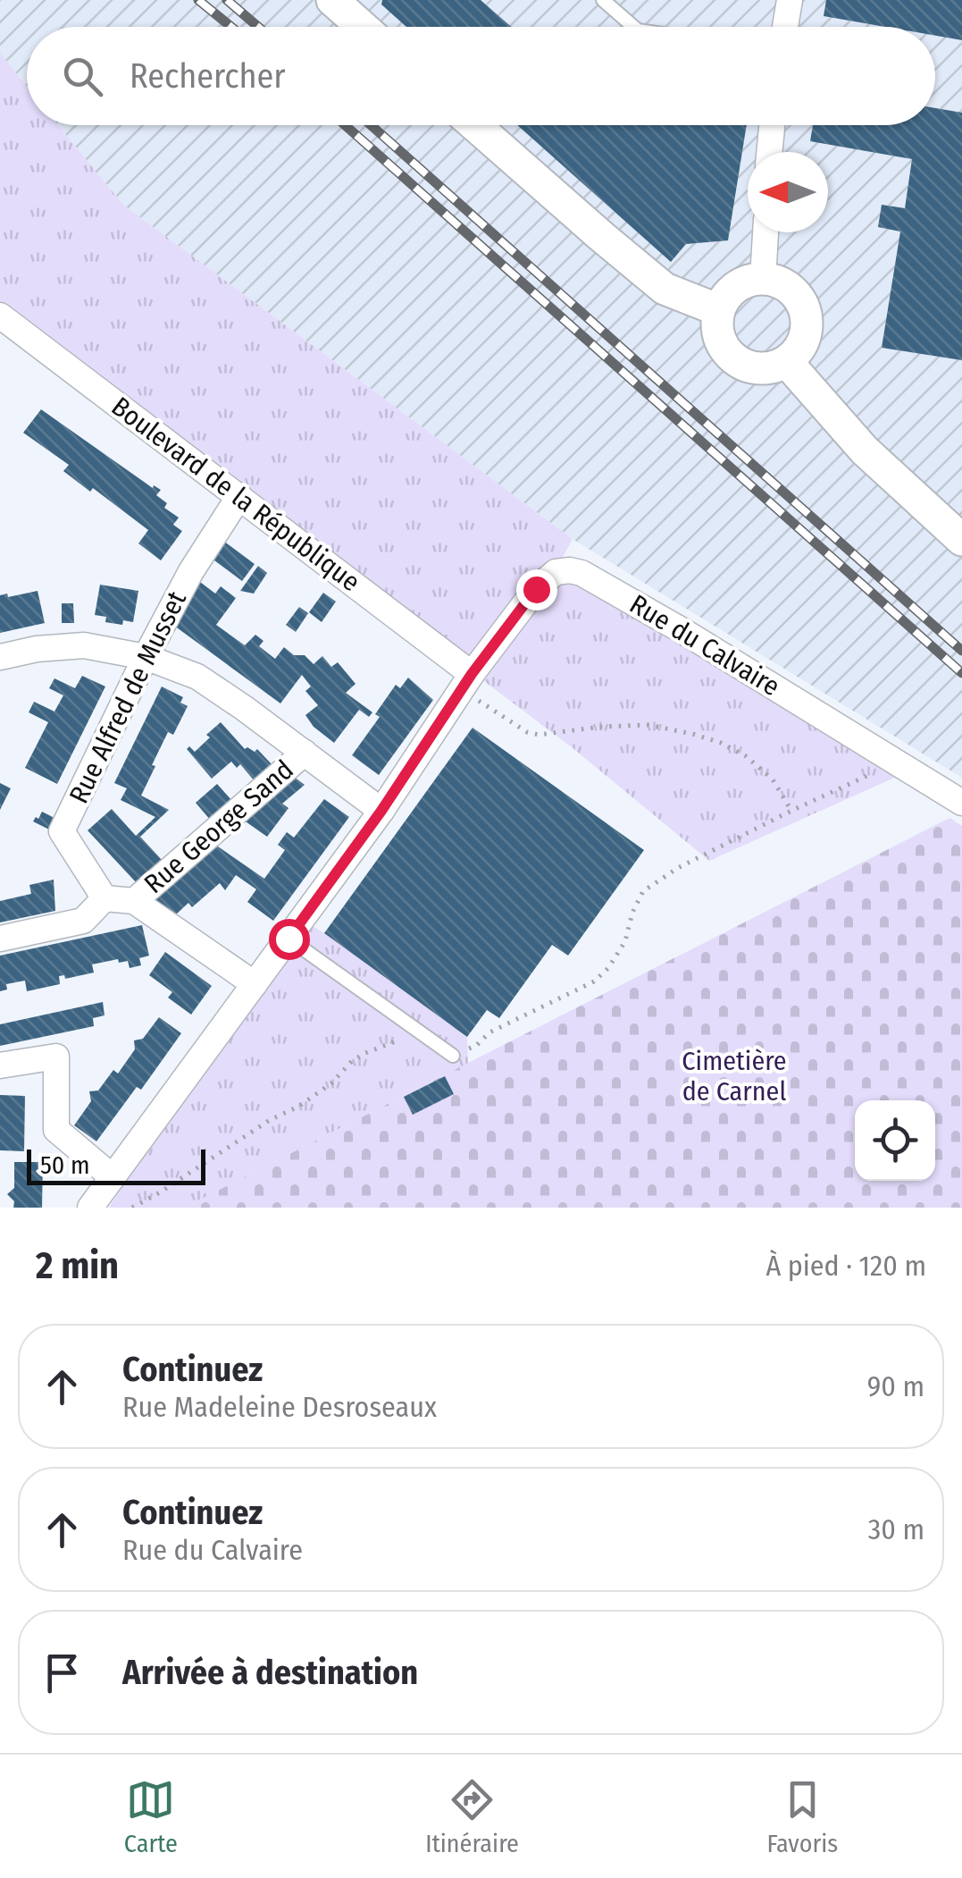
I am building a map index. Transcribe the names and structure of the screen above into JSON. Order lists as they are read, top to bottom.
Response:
{
  "streets": {
    "street": [
      "Boulevard de la République",
      "Rue du Calvaire",
      "Rue Alfred de Musset",
      "Rue George Sand"
    ]
  },
  "crossings": [
    ["Boulevard de la République", "Rue du Calvaire"],
    ["Boulevard de la République", "Rue Alfred de Musset"]
  ],
  "parks": ["Cimetière de Carnel"],
  "scale_bar": "50 m",
  "north": "left",
  "page": {
    "search": "Rechercher",
    "scale": "50 m",
    "heading": ["2 min", "À pied · 120 m"],
    "list": [
      ["Continuez", "Rue Madeleine Desroseaux", "90 m"],
      ["Continuez", "Rue du Calvaire", "30 m"],
      "Arrivée à destination"
    ],
    "nav": ["Carte", "Itinéraire", "Favoris"]
  }
}
